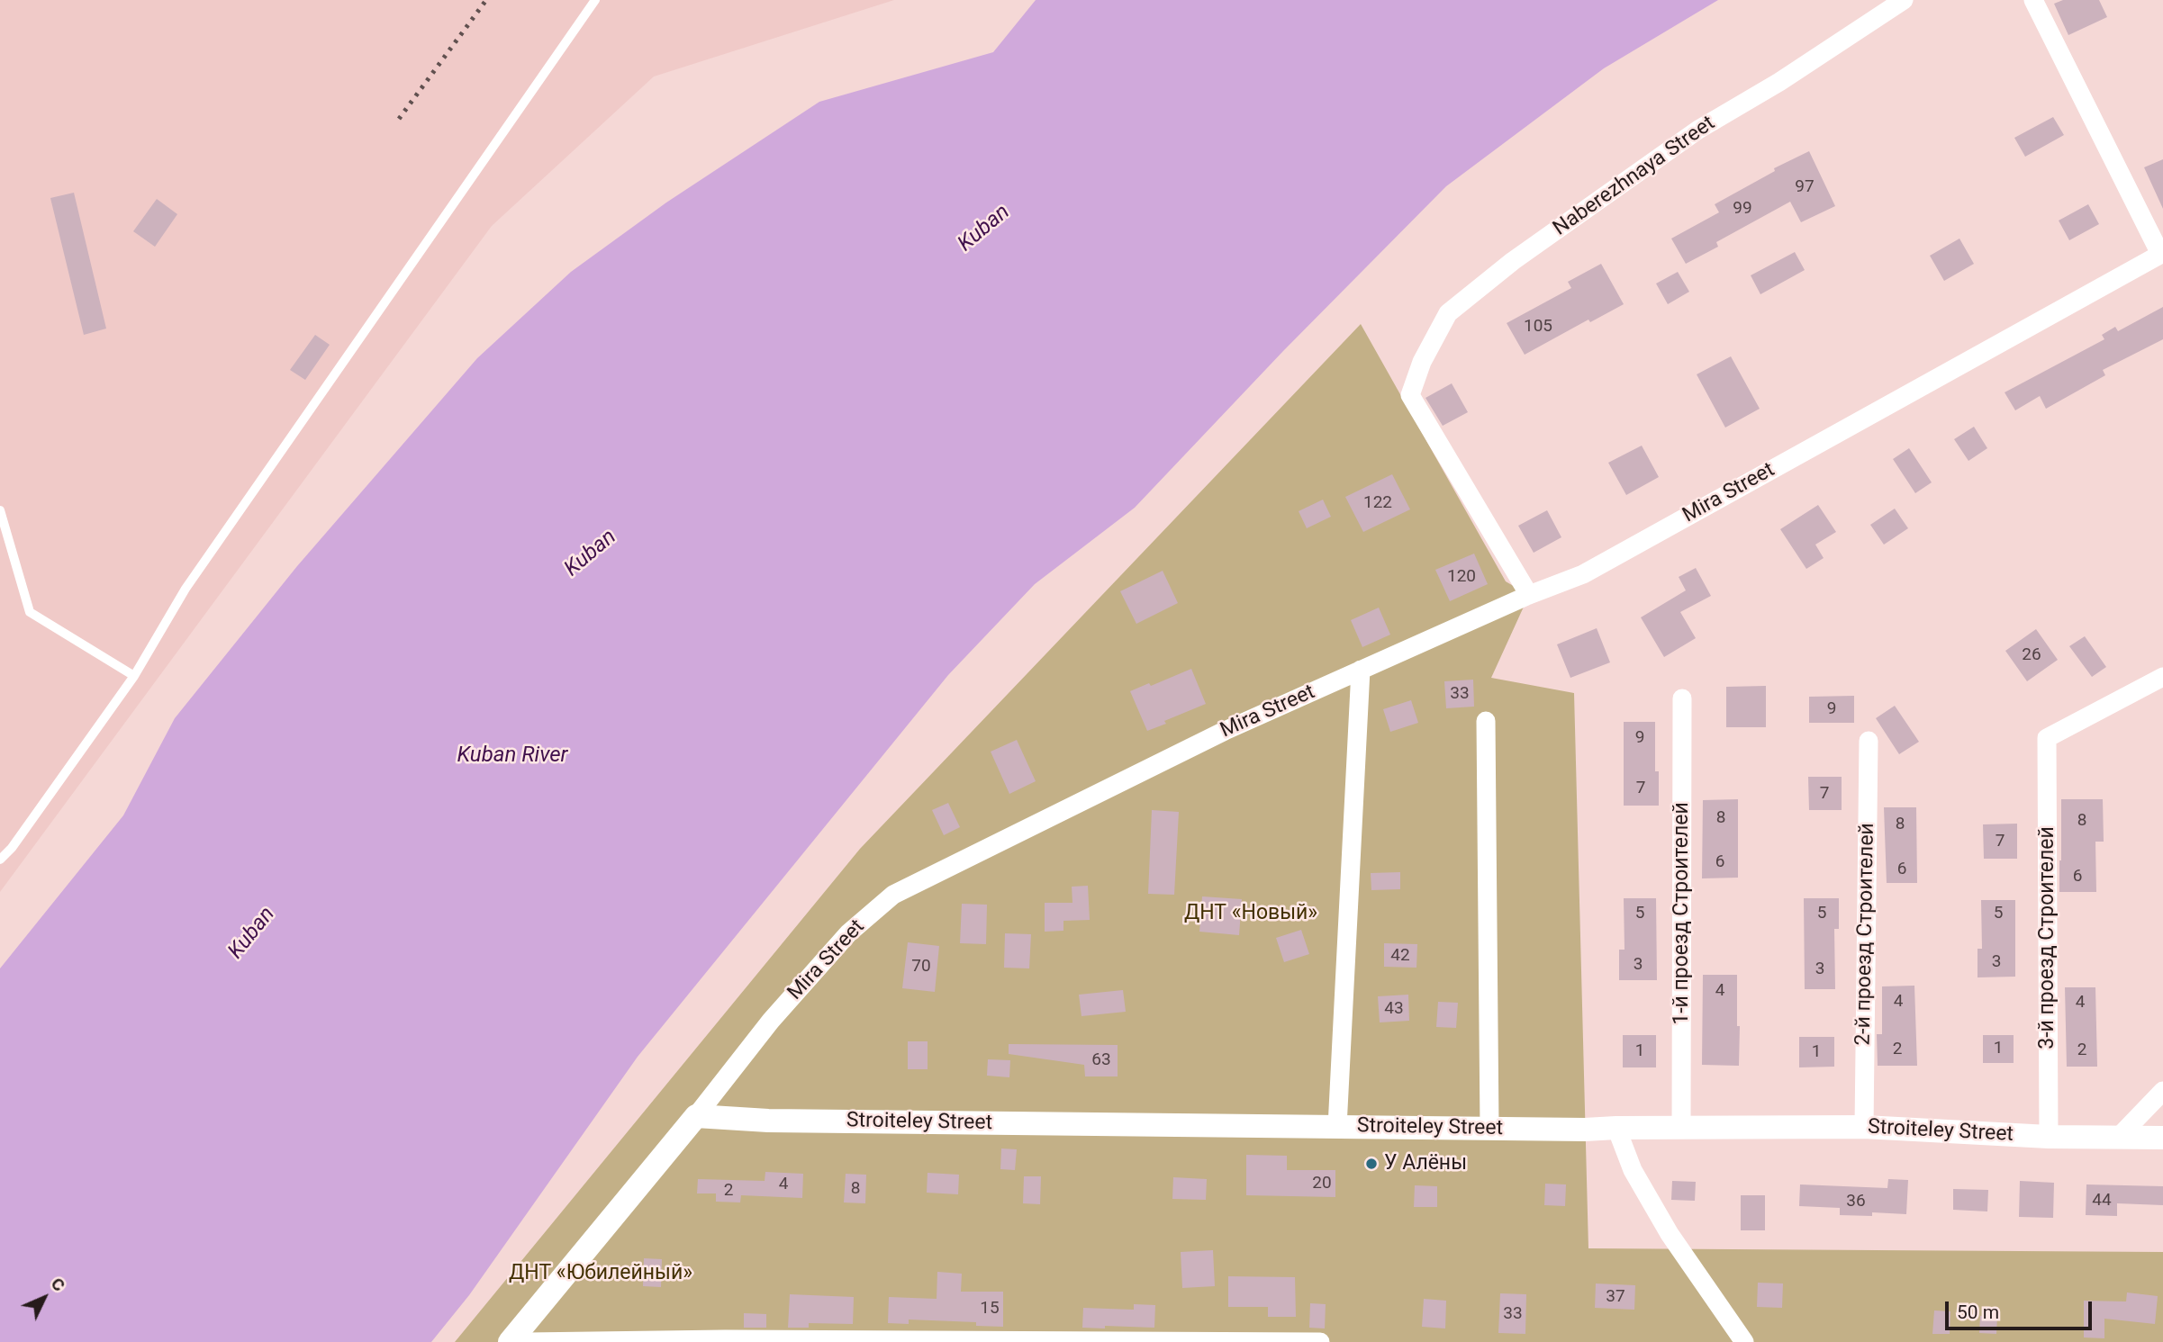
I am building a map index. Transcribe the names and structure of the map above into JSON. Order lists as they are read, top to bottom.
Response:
{
  "streets": {
    "street": [
      "Naberezhnaya Street",
      "Mira Street",
      "1-й проезд Строителей",
      "2-й проезд Строителей",
      "3-й проезд Строителей",
      "Stroiteley Street"
    ]
  },
  "crossings": [
    ["Naberezhnaya Street", "Mira Street"],
    ["Mira Street", "Stroiteley Street"],
    ["1-й проезд Строителей", "Stroiteley Street"],
    ["2-й проезд Строителей", "Stroiteley Street"],
    ["3-й проезд Строителей", "Stroiteley Street"]
  ],
  "water": ["Kuban", "Kuban River"],
  "parks": ["ДНТ «Новый»", "ДНТ «Юбилейный»"],
  "places": ["У Алёны"],
  "house_numbers": [
    "97",
    "99",
    "105",
    "122",
    "120",
    "26",
    "33",
    "9",
    "9",
    "7",
    "7",
    "8",
    "8",
    "8",
    "7",
    "6",
    "6",
    "6",
    "5",
    "5",
    "5",
    "42",
    "3",
    "3",
    "70",
    "3",
    "4",
    "4",
    "4",
    "43",
    "1",
    "2",
    "2",
    "1",
    "1",
    "63",
    "20",
    "4",
    "8",
    "2",
    "44",
    "36",
    "37",
    "15",
    "33"
  ],
  "scale_bar": "50 m",
  "north": "top right"
}
